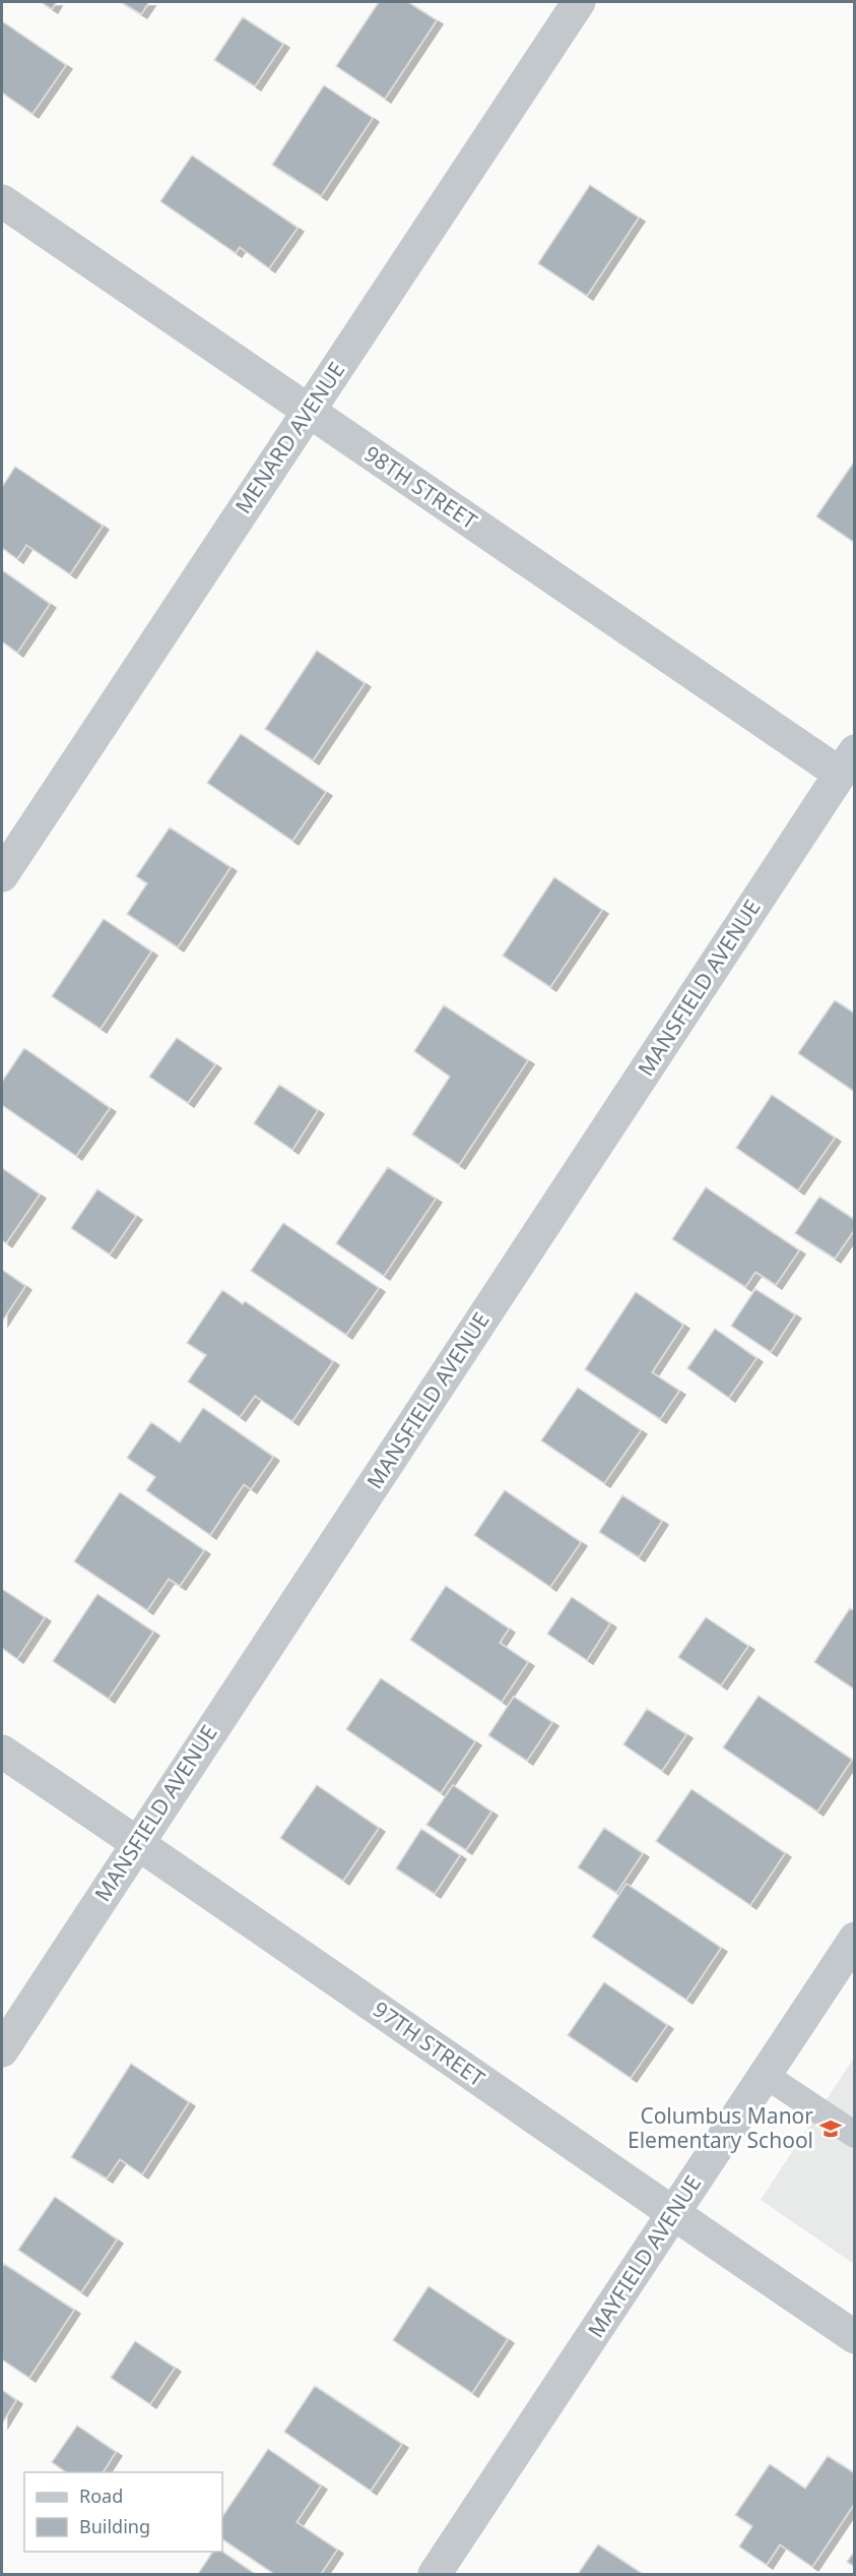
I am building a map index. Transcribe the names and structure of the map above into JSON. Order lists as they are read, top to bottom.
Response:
{
  "streets": {
    "street": [
      "MENARD AVENUE",
      "98TH STREET",
      "MANSFIELD AVENUE",
      "97TH STREET",
      "MAYFIELD AVENUE"
    ]
  },
  "crossings": [
    ["MENARD AVENUE", "98TH STREET"],
    ["98TH STREET", "MANSFIELD AVENUE"],
    ["MANSFIELD AVENUE", "97TH STREET"],
    ["97TH STREET", "MAYFIELD AVENUE"]
  ],
  "places": {
    "school or university": ["Columbus Manor Elementary School"]
  },
  "legend": ["Road", "Building"]
}
